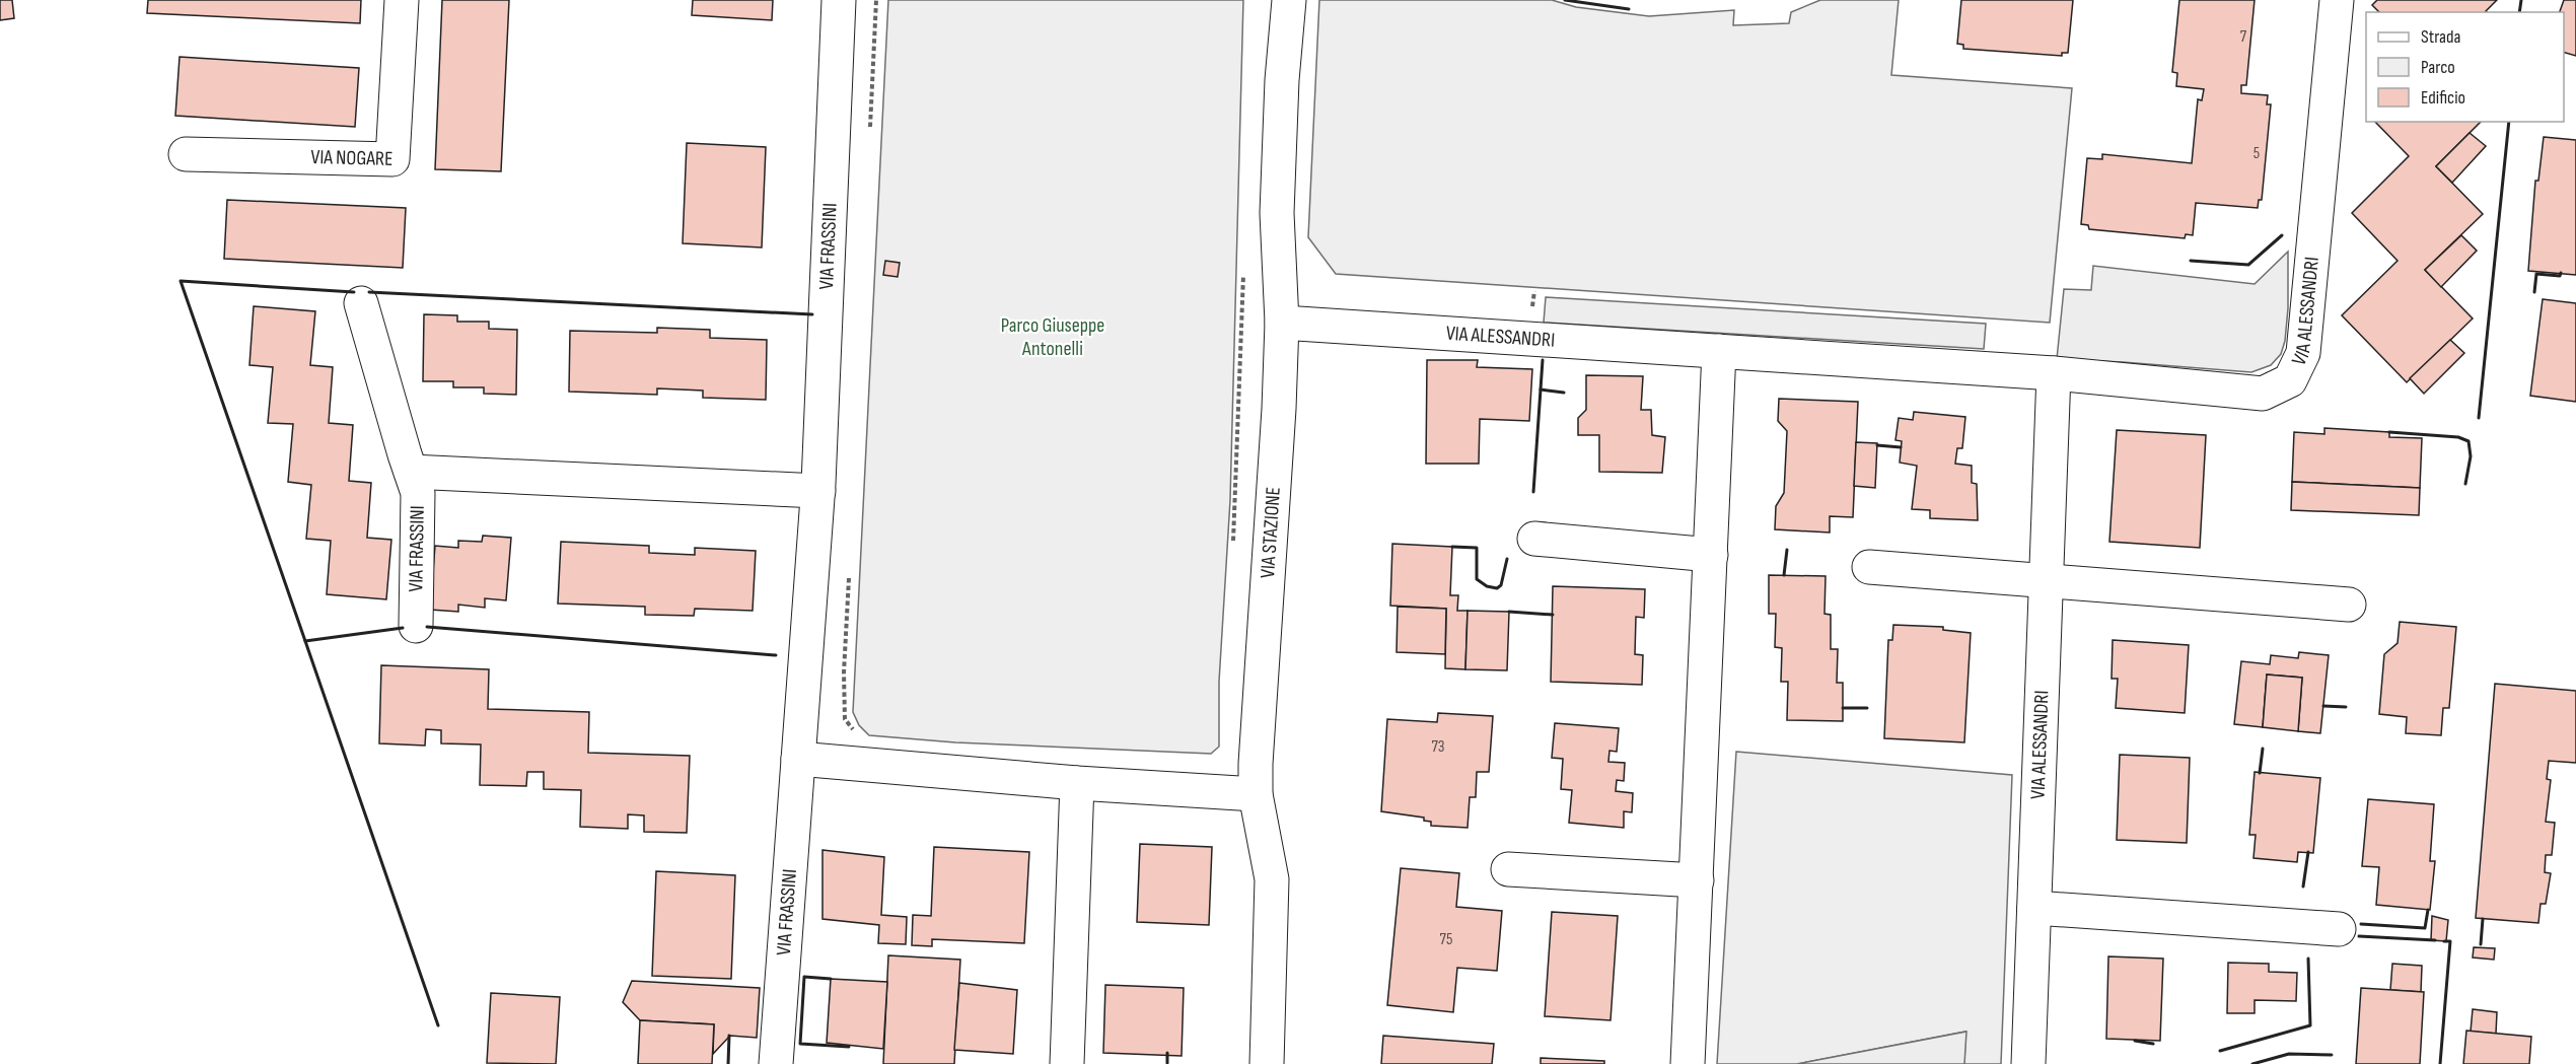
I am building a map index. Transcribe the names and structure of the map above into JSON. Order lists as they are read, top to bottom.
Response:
{
  "streets": {
    "street": [
      "VIA NOGARE",
      "VIA FRASSINI",
      "VIA ALESSANDRI",
      "VIA STAZIONE"
    ]
  },
  "crossings": [
    ["VIA ALESSANDRI", "VIA STAZIONE"]
  ],
  "parks": ["Parco Giuseppe Antonelli"],
  "house_numbers": [
    "7",
    "5",
    "73",
    "75"
  ],
  "legend": ["Strada", "Parco", "Edificio"]
}
